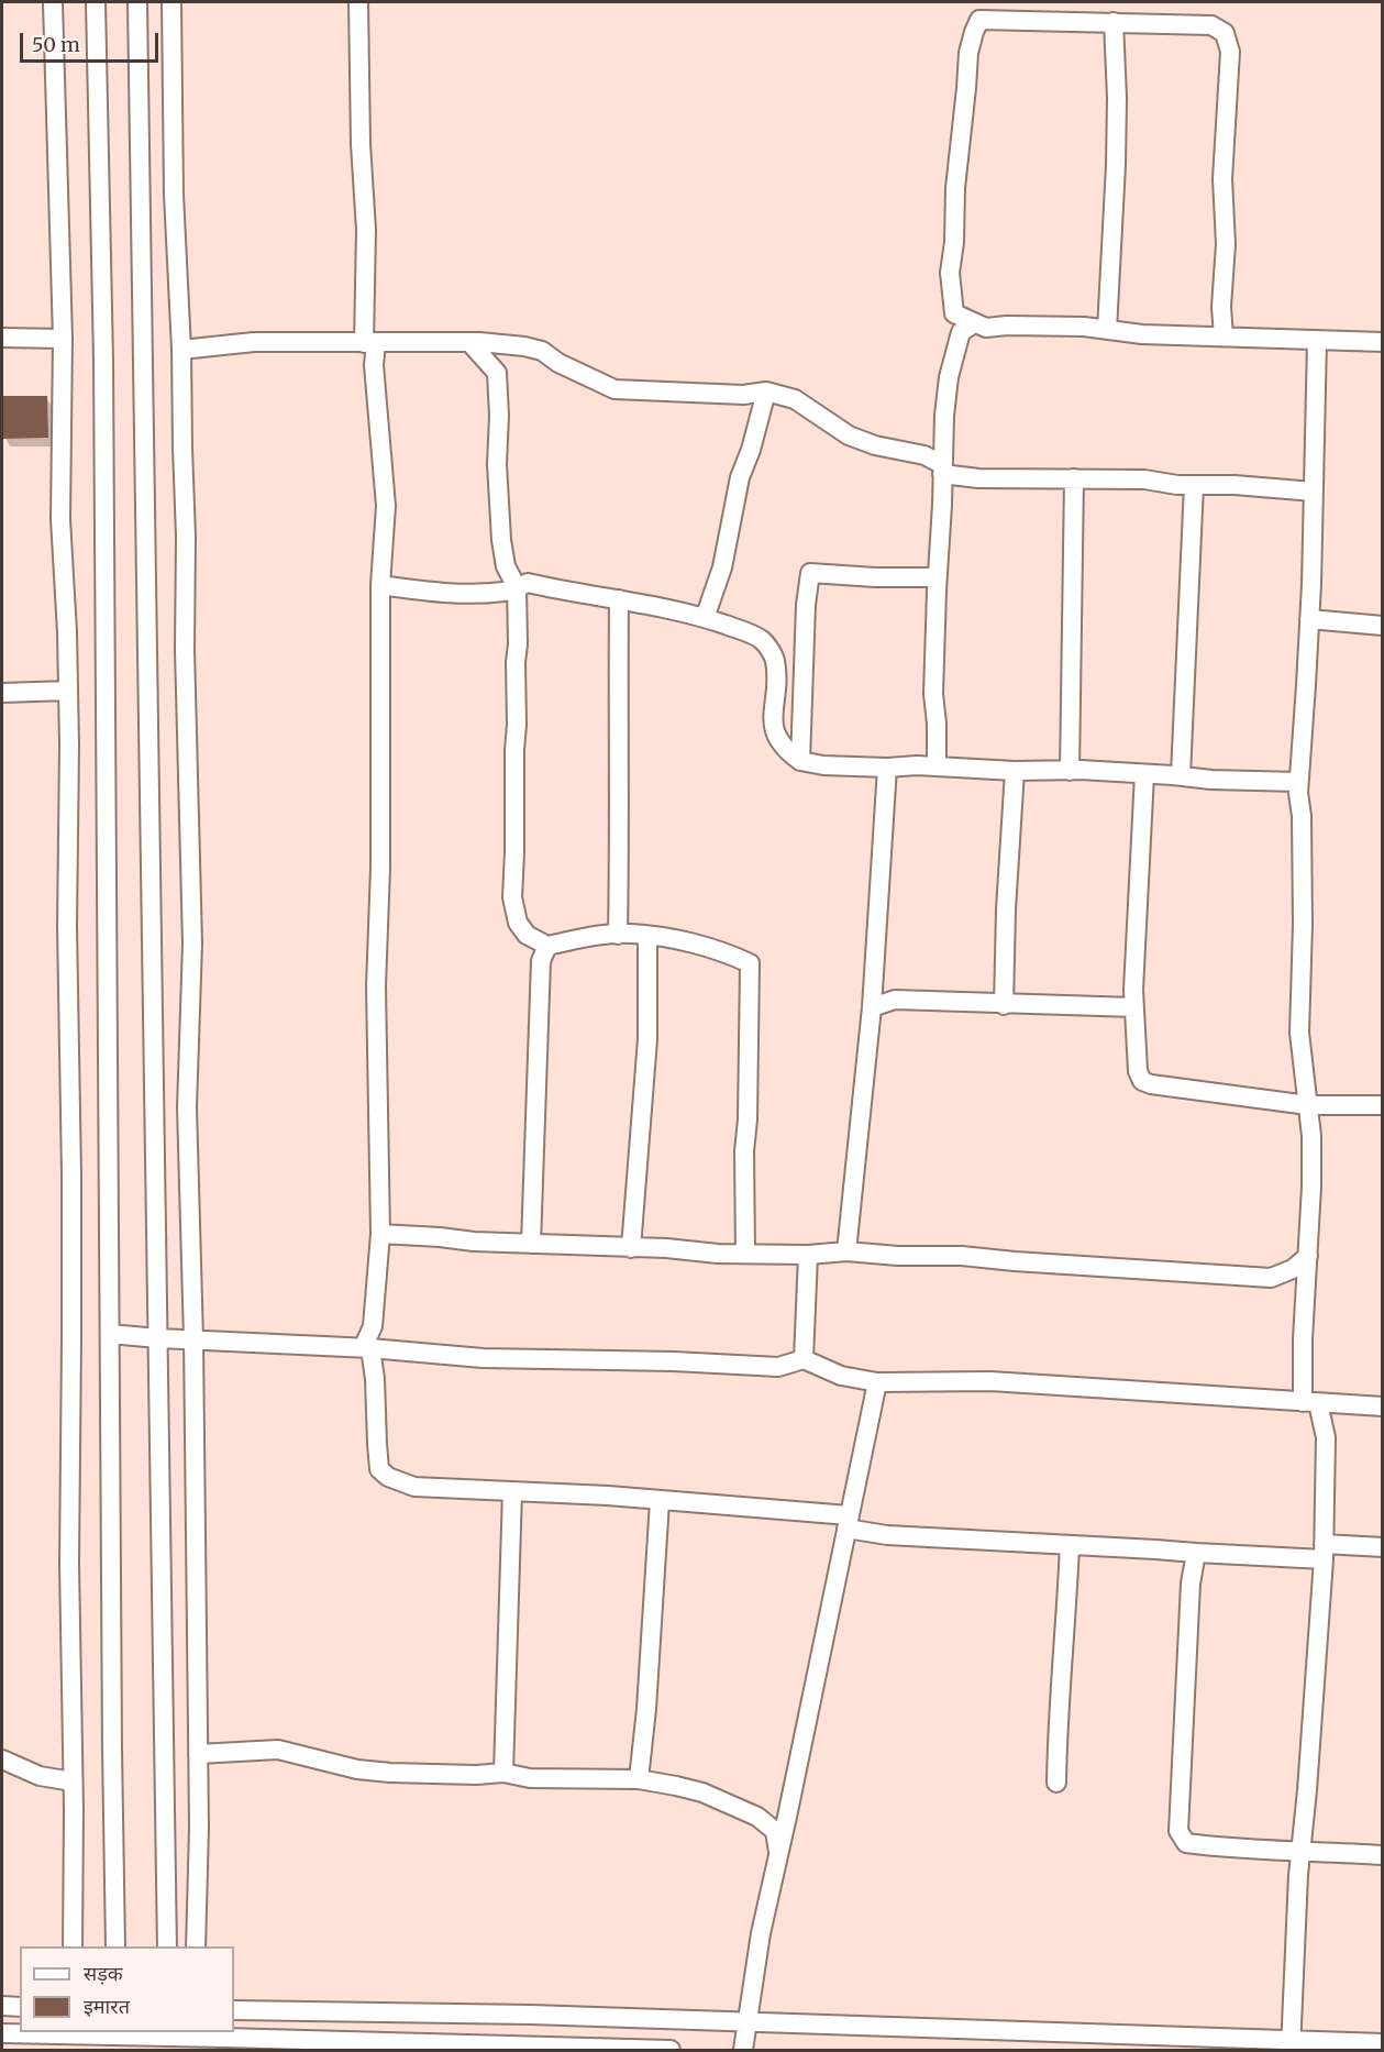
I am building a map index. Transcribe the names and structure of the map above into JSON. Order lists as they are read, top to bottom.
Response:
{
  "legend": ["सड़क", "इमारत"],
  "scale_bar": "50 m"
}
